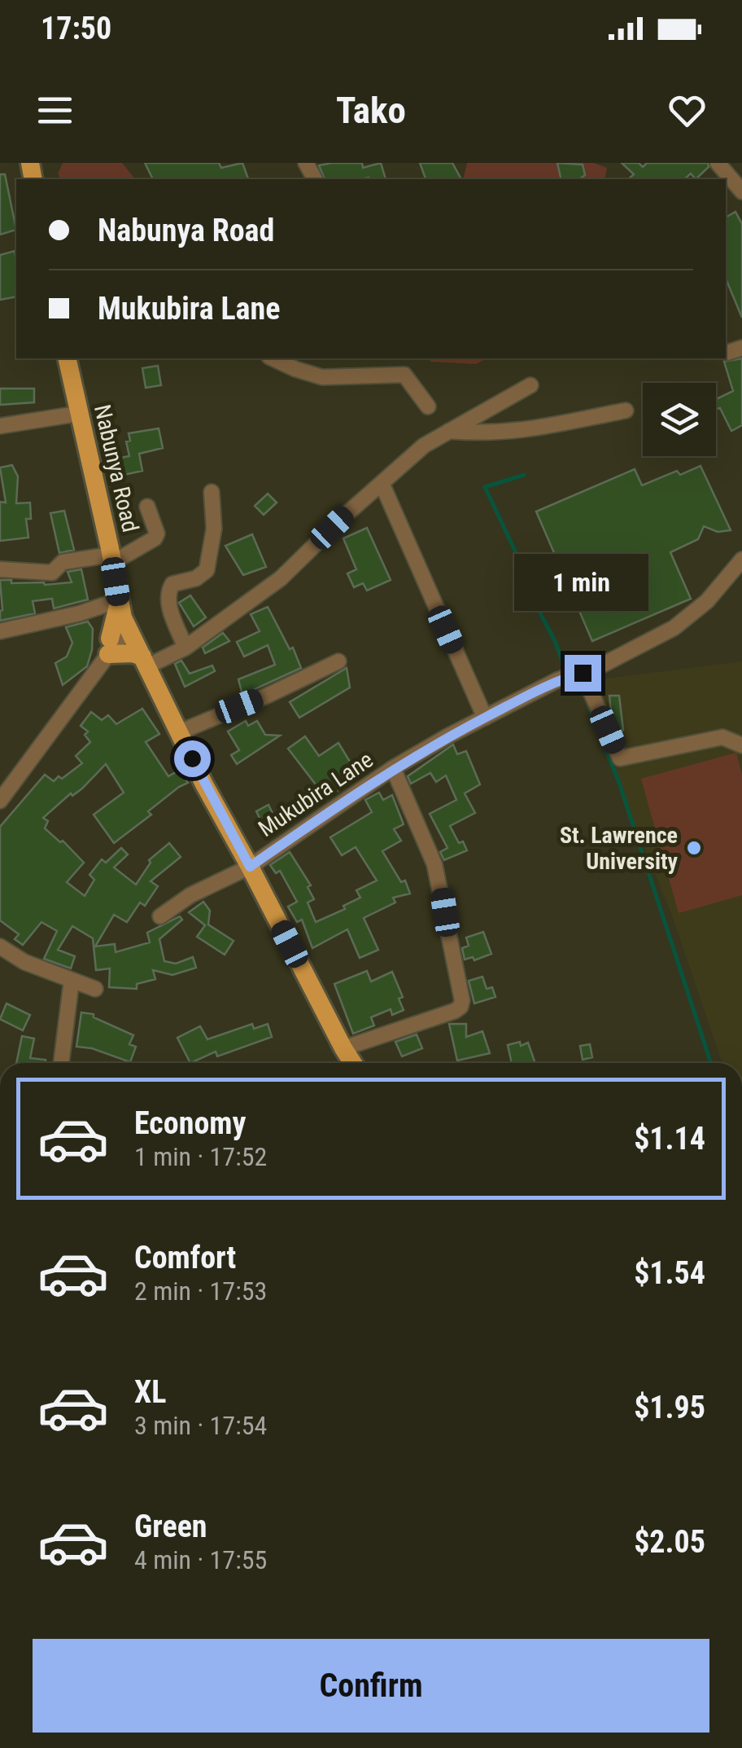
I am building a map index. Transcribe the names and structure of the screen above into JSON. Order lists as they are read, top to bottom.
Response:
{
  "streets": {
    "main road": ["Nabunya Road"],
    "street": ["Mukubira Lane"]
  },
  "crossings": [
    ["Nabunya Road", "Mukubira Lane"]
  ],
  "places": ["St. Lawrence University"],
  "page": {
    "status": "17:50",
    "header": "Tako",
    "banner": ["Nabunya Road", "Mukubira Lane"],
    "bubble": "1 min",
    "list": [
      {
        "name": "Economy",
        "note": "1 min · 17:52",
        "value": "$1.14"
      },
      {
        "name": "Comfort",
        "note": "2 min · 17:53",
        "value": "$1.54"
      },
      {
        "name": "XL",
        "note": "3 min · 17:54",
        "value": "$1.95"
      },
      {
        "name": "Green",
        "note": "4 min · 17:55",
        "value": "$2.05"
      }
    ],
    "buttons": "Confirm"
  }
}
